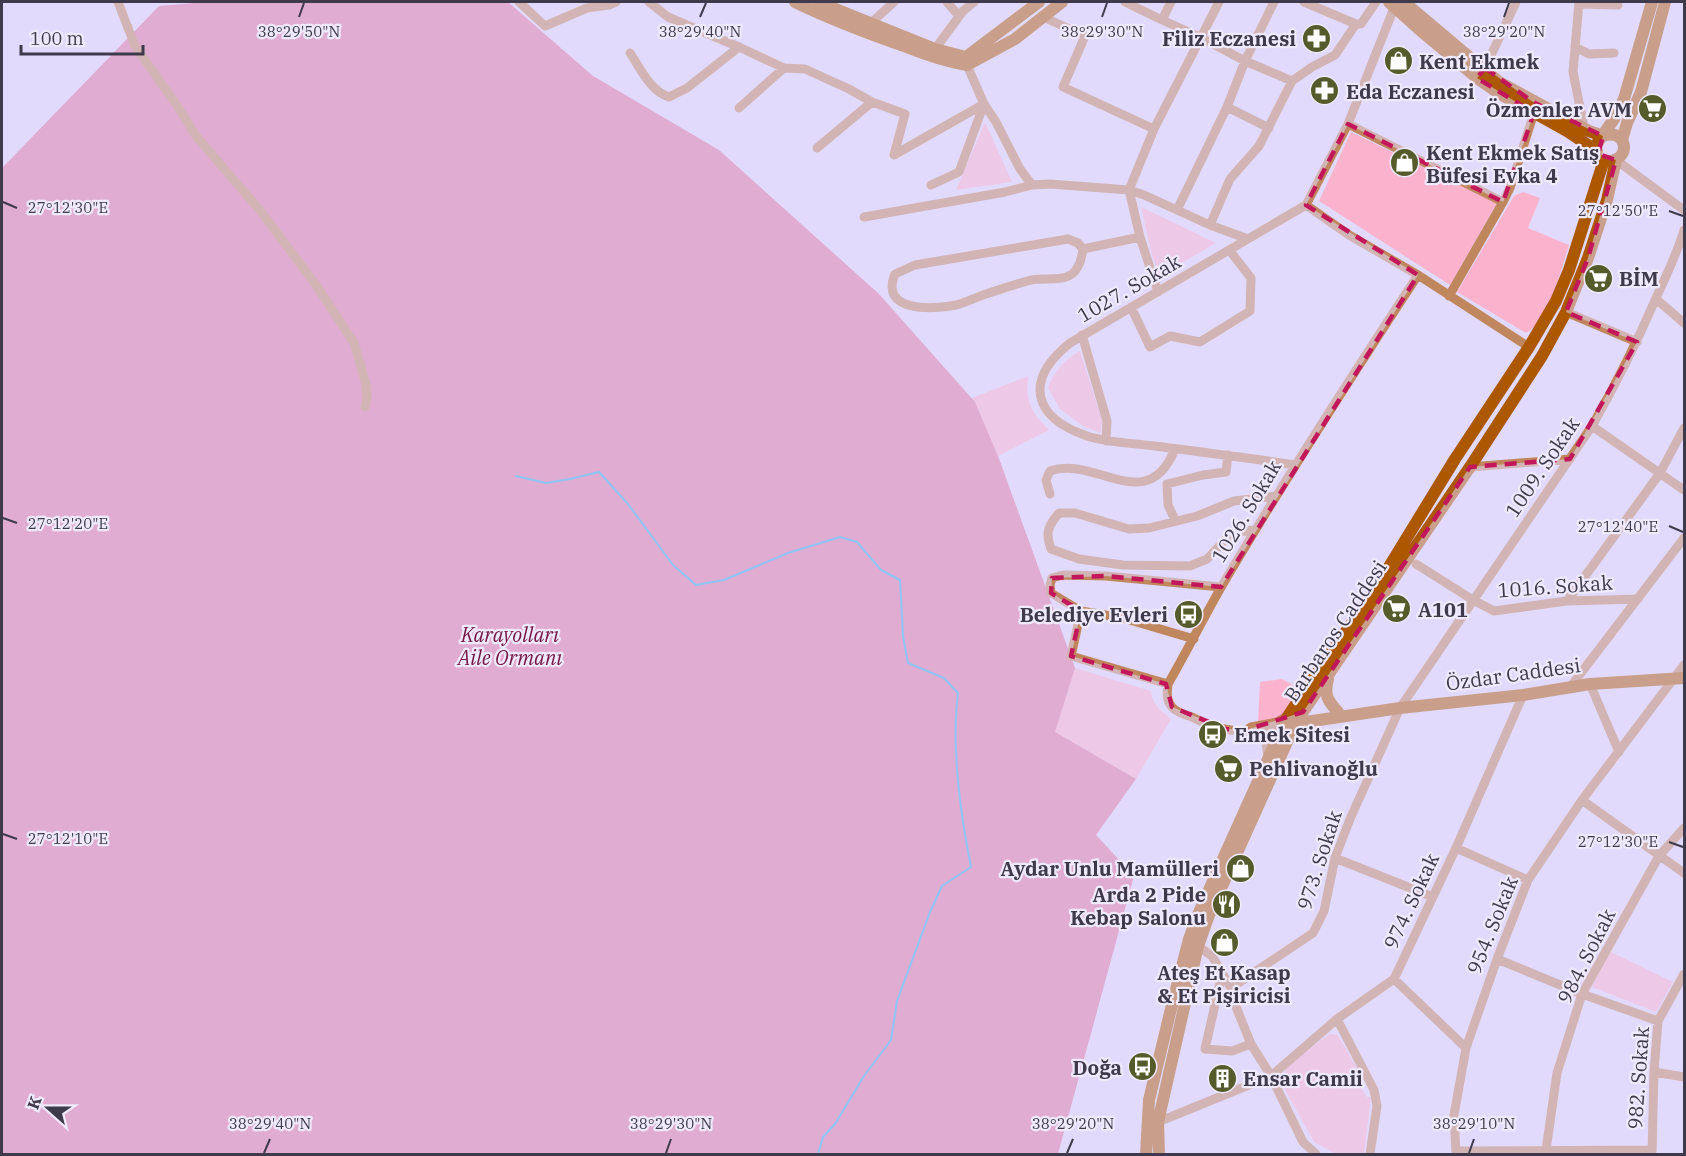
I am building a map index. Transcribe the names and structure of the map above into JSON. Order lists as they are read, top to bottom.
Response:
{
  "streets": {
    "main road": ["Barbaros Caddesi", "Özdar Caddesi"],
    "street": [
      "1027. Sokak",
      "1009. Sokak",
      "1026. Sokak",
      "1016. Sokak",
      "973. Sokak",
      "974. Sokak",
      "954. Sokak",
      "984. Sokak",
      "982. Sokak"
    ]
  },
  "crossings": [
    ["1027. Sokak", "1026. Sokak"],
    ["1009. Sokak", "1016. Sokak"],
    ["1009. Sokak", "Özdar Caddesi"],
    ["1009. Sokak", "973. Sokak"],
    ["Barbaros Caddesi", "Özdar Caddesi"],
    ["Barbaros Caddesi", "974. Sokak"],
    ["Özdar Caddesi", "973. Sokak"],
    ["Özdar Caddesi", "974. Sokak"],
    ["Özdar Caddesi", "954. Sokak"]
  ],
  "parks": ["Karayolları Aile Ormanı"],
  "places": {
    "pharmacy": ["Filiz Eczanesi", "Eda Eczanesi"],
    "shop": [
      "Kent Ekmek",
      "Kent Ekmek Satış Büfesi Evka 4",
      "Aydar Unlu Mamülleri",
      "Ateş Et Kasap & Et Pişiricisi"
    ],
    "supermarket": [
      "Özmenler AVM",
      "BİM",
      "A101",
      "Pehlivanoğlu"
    ],
    "bus stop": ["Belediye Evleri", "Emek Sitesi", "Doğa"],
    "restaurant": ["Arda 2 Pide Kebap Salonu"],
    "building": ["Ensar Camii"]
  },
  "scale_bar": "100 m",
  "north": "left",
  "coordinates": [
    "38°29'40\"N",
    "38°29'30\"N",
    "38°29'20\"N",
    "38°29'50\"N",
    "27°12'30\"E",
    "27°12'50\"E",
    "27°12'20\"E",
    "27°12'40\"E",
    "27°12'10\"E",
    "38°29'10\"N"
  ]
}
